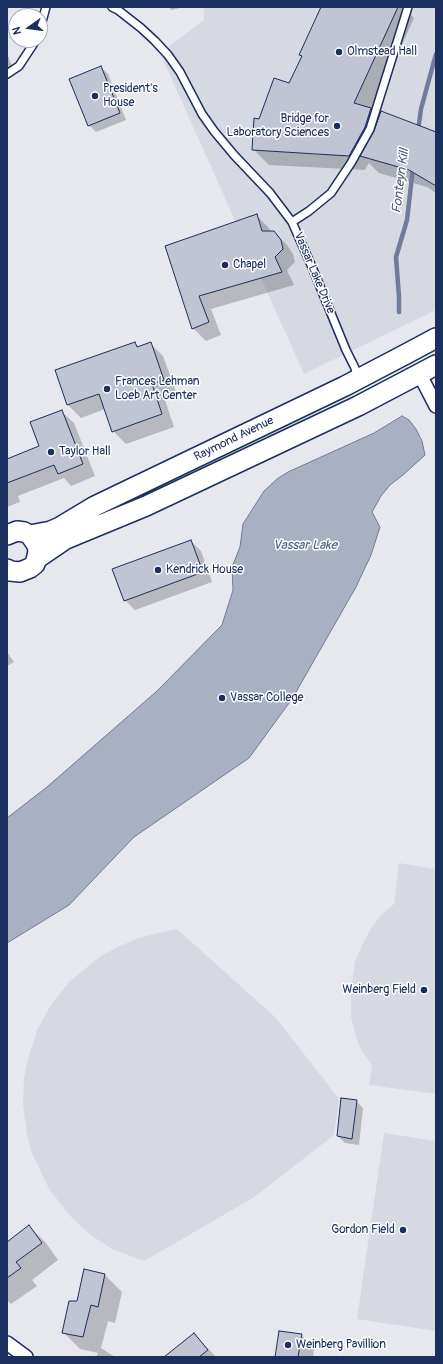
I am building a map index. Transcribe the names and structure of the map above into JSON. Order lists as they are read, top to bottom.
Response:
{
  "streets": {
    "main road": ["Raymond Avenue"],
    "lane": ["Vassar Lake Drive"]
  },
  "crossings": [
    ["Vassar Lake Drive", "Raymond Avenue"]
  ],
  "water": ["Fonteyn Kill", "Vassar Lake"],
  "places": [
    "Olmstead Hall",
    "President's House",
    "Bridge for Laboratory Sciences",
    "Chapel",
    "Frances Lehman Loeb Art Center",
    "Taylor Hall",
    "Kendrick House",
    "Vassar College",
    "Weinberg Field",
    "Gordon Field",
    "Weinberg Pavillion"
  ],
  "north": "left"
}
